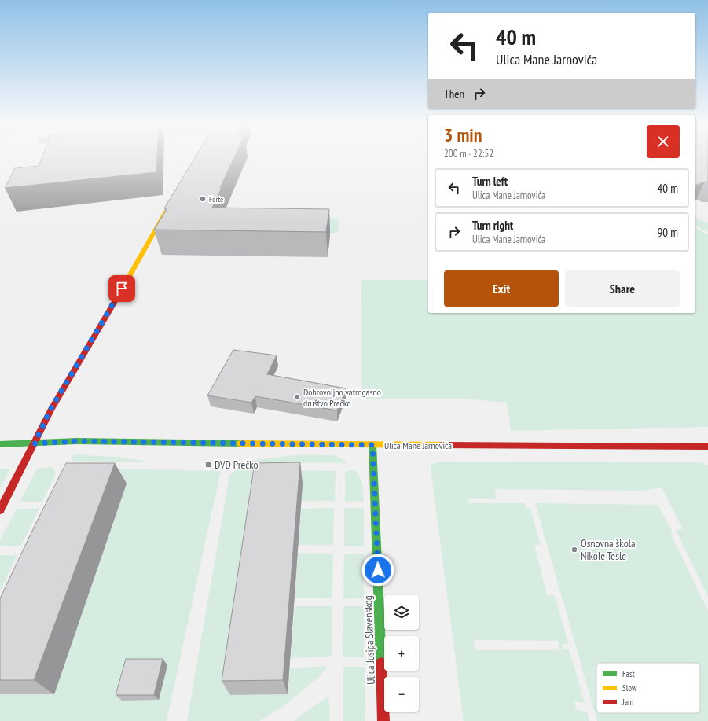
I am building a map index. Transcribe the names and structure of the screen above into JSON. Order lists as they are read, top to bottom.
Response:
{
  "streets": {
    "street": ["Ulica Mane Jarnovića", "Ulica Josipa Slavenskog"]
  },
  "crossings": [
    ["Ulica Mane Jarnovića", "Ulica Josipa Slavenskog"]
  ],
  "places": {
    "other": ["Forte", "Dobrovoljno vatrogasno društvo Prečko", "Osnovna škola Nikole Tesle"],
    "transit": ["DVD Prečko"]
  },
  "legend": ["Fast", "Slow", "Jam"],
  "page": {
    "turn": ["40 m", "Ulica Mane Jarnovića"],
    "then": "Then",
    "heading": ["3 min", "200 m · 22:52"],
    "list": [
      {
        "name": "Turn left",
        "note": "Ulica Mane Jarnovića",
        "value": "40 m"
      },
      {
        "name": "Turn right",
        "note": "Ulica Mane Jarnovića",
        "value": "90 m"
      }
    ],
    "buttons": ["Exit", "Share"],
    "map_buttons": ["+", "−"]
  }
}
